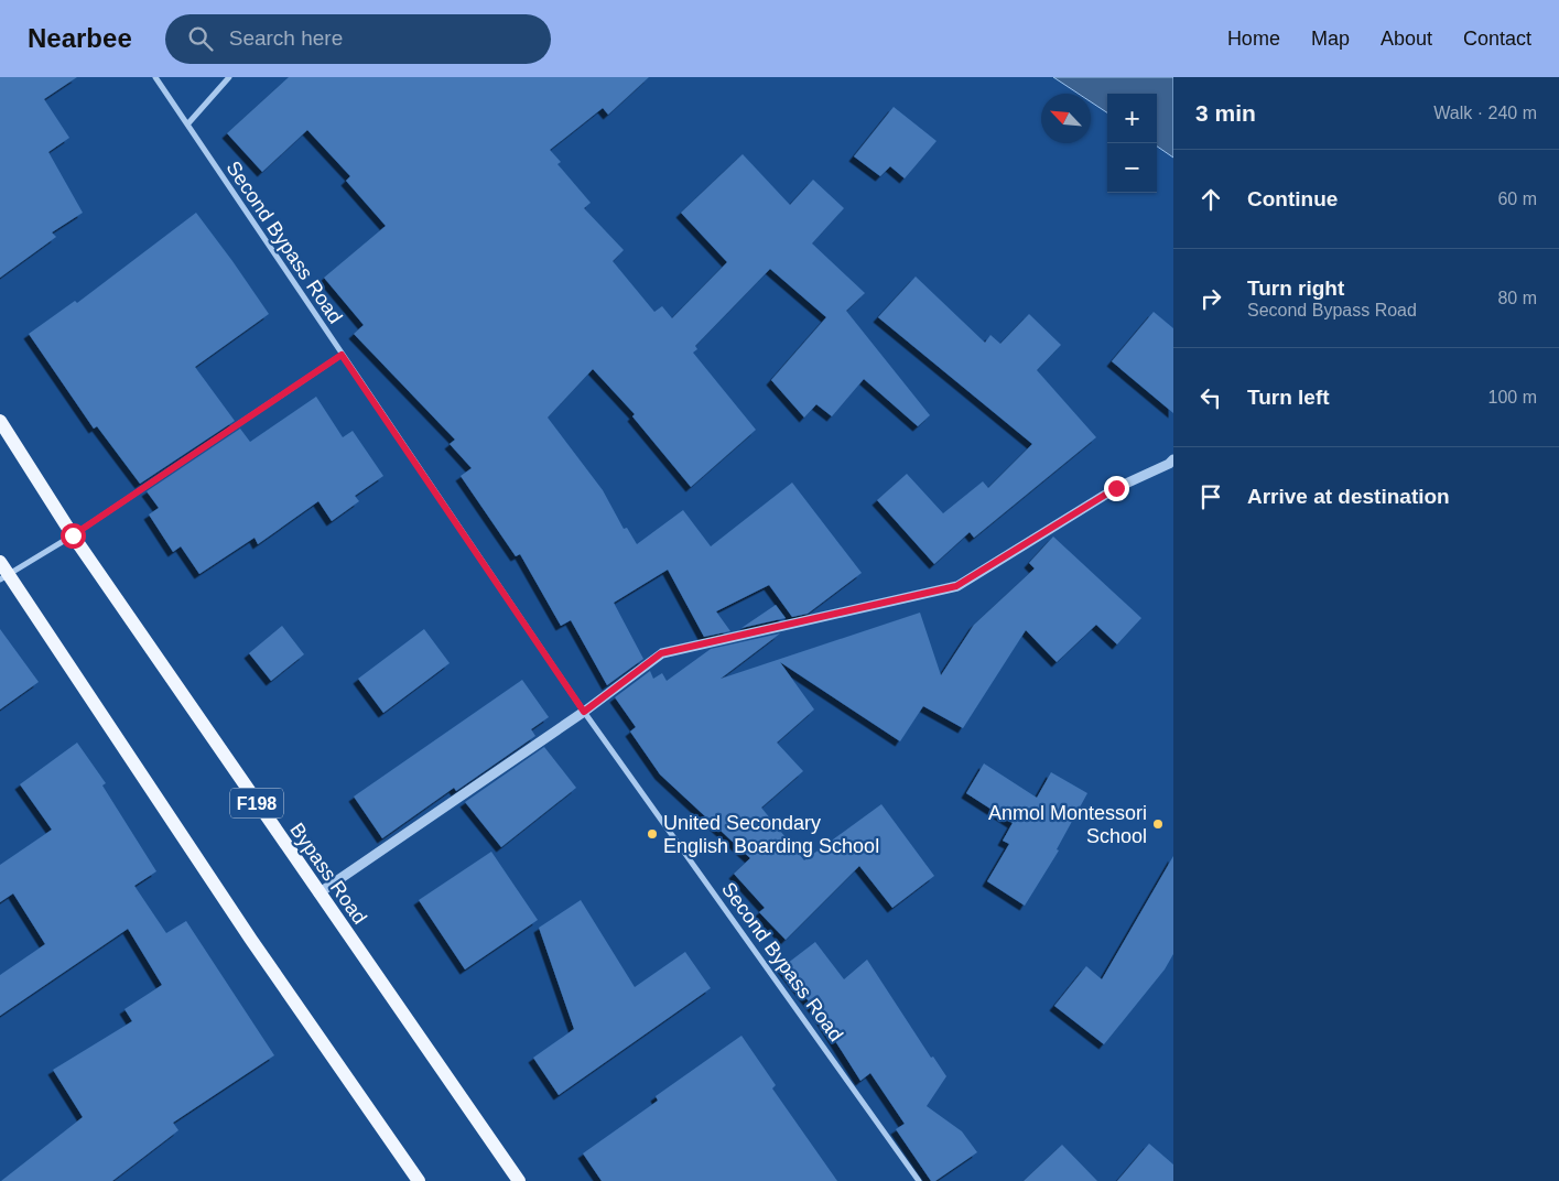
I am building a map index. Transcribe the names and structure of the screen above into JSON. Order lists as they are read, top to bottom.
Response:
{
  "streets": {
    "main road": ["F198", "Bypass Road"],
    "street": ["Second Bypass Road"]
  },
  "places": ["Anmol Montessori School", "United Secondary English Boarding School"],
  "north": "top left",
  "page": {
    "header": "Nearbee",
    "search": "Search here",
    "nav": [
      "Home",
      "Map",
      "About",
      "Contact"
    ],
    "heading": ["3 min", "Walk · 240 m"],
    "map_buttons": ["+", "−"],
    "list": [
      ["Continue", "60 m"],
      ["Turn right", "Second Bypass Road", "80 m"],
      ["Turn left", "100 m"],
      "Arrive at destination"
    ]
  }
}
